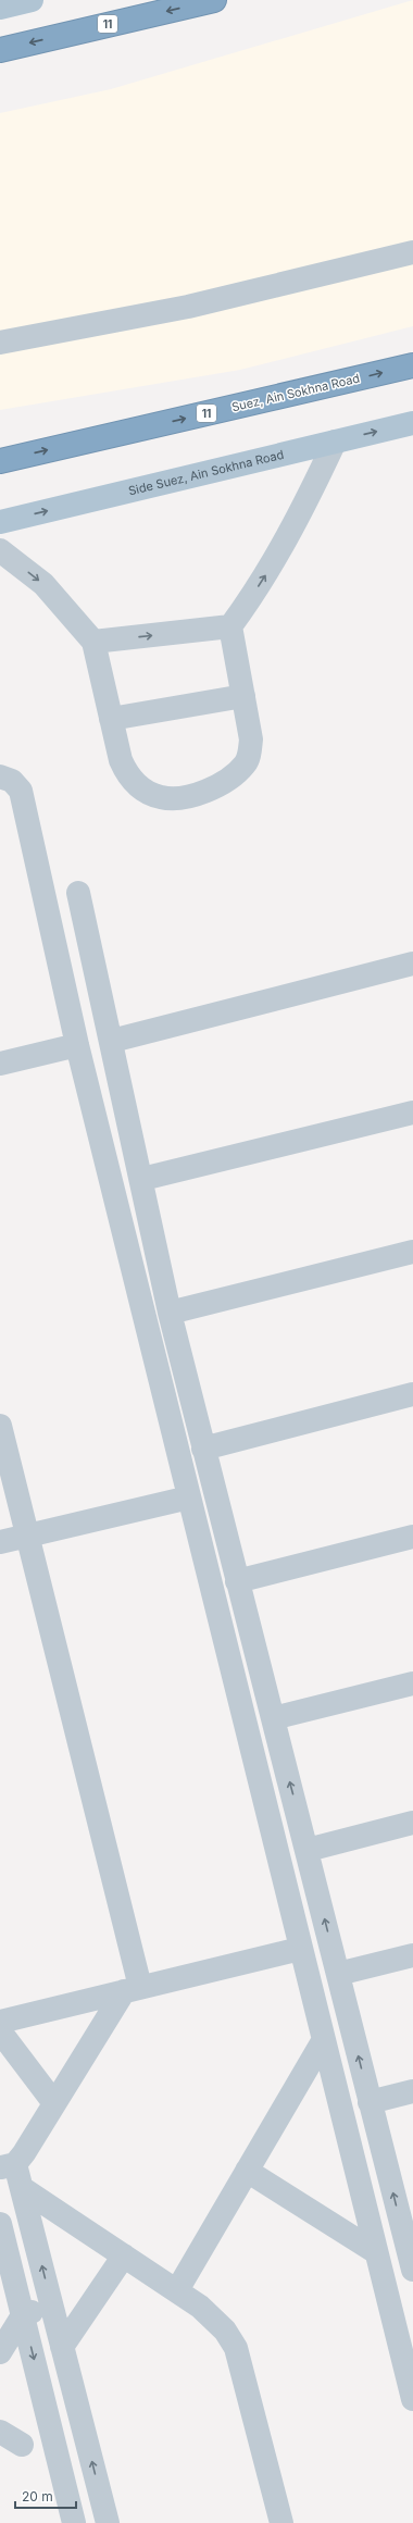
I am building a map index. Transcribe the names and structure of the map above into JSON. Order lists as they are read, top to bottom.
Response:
{
  "streets": {
    "highway": ["11", "Suez, Ain Sokhna Road"],
    "main road": ["Side Suez, Ain Sokhna Road"]
  },
  "one_way": ["Suez, Ain Sokhna Road", "Side Suez, Ain Sokhna Road"],
  "scale_bar": "20 m"
}
